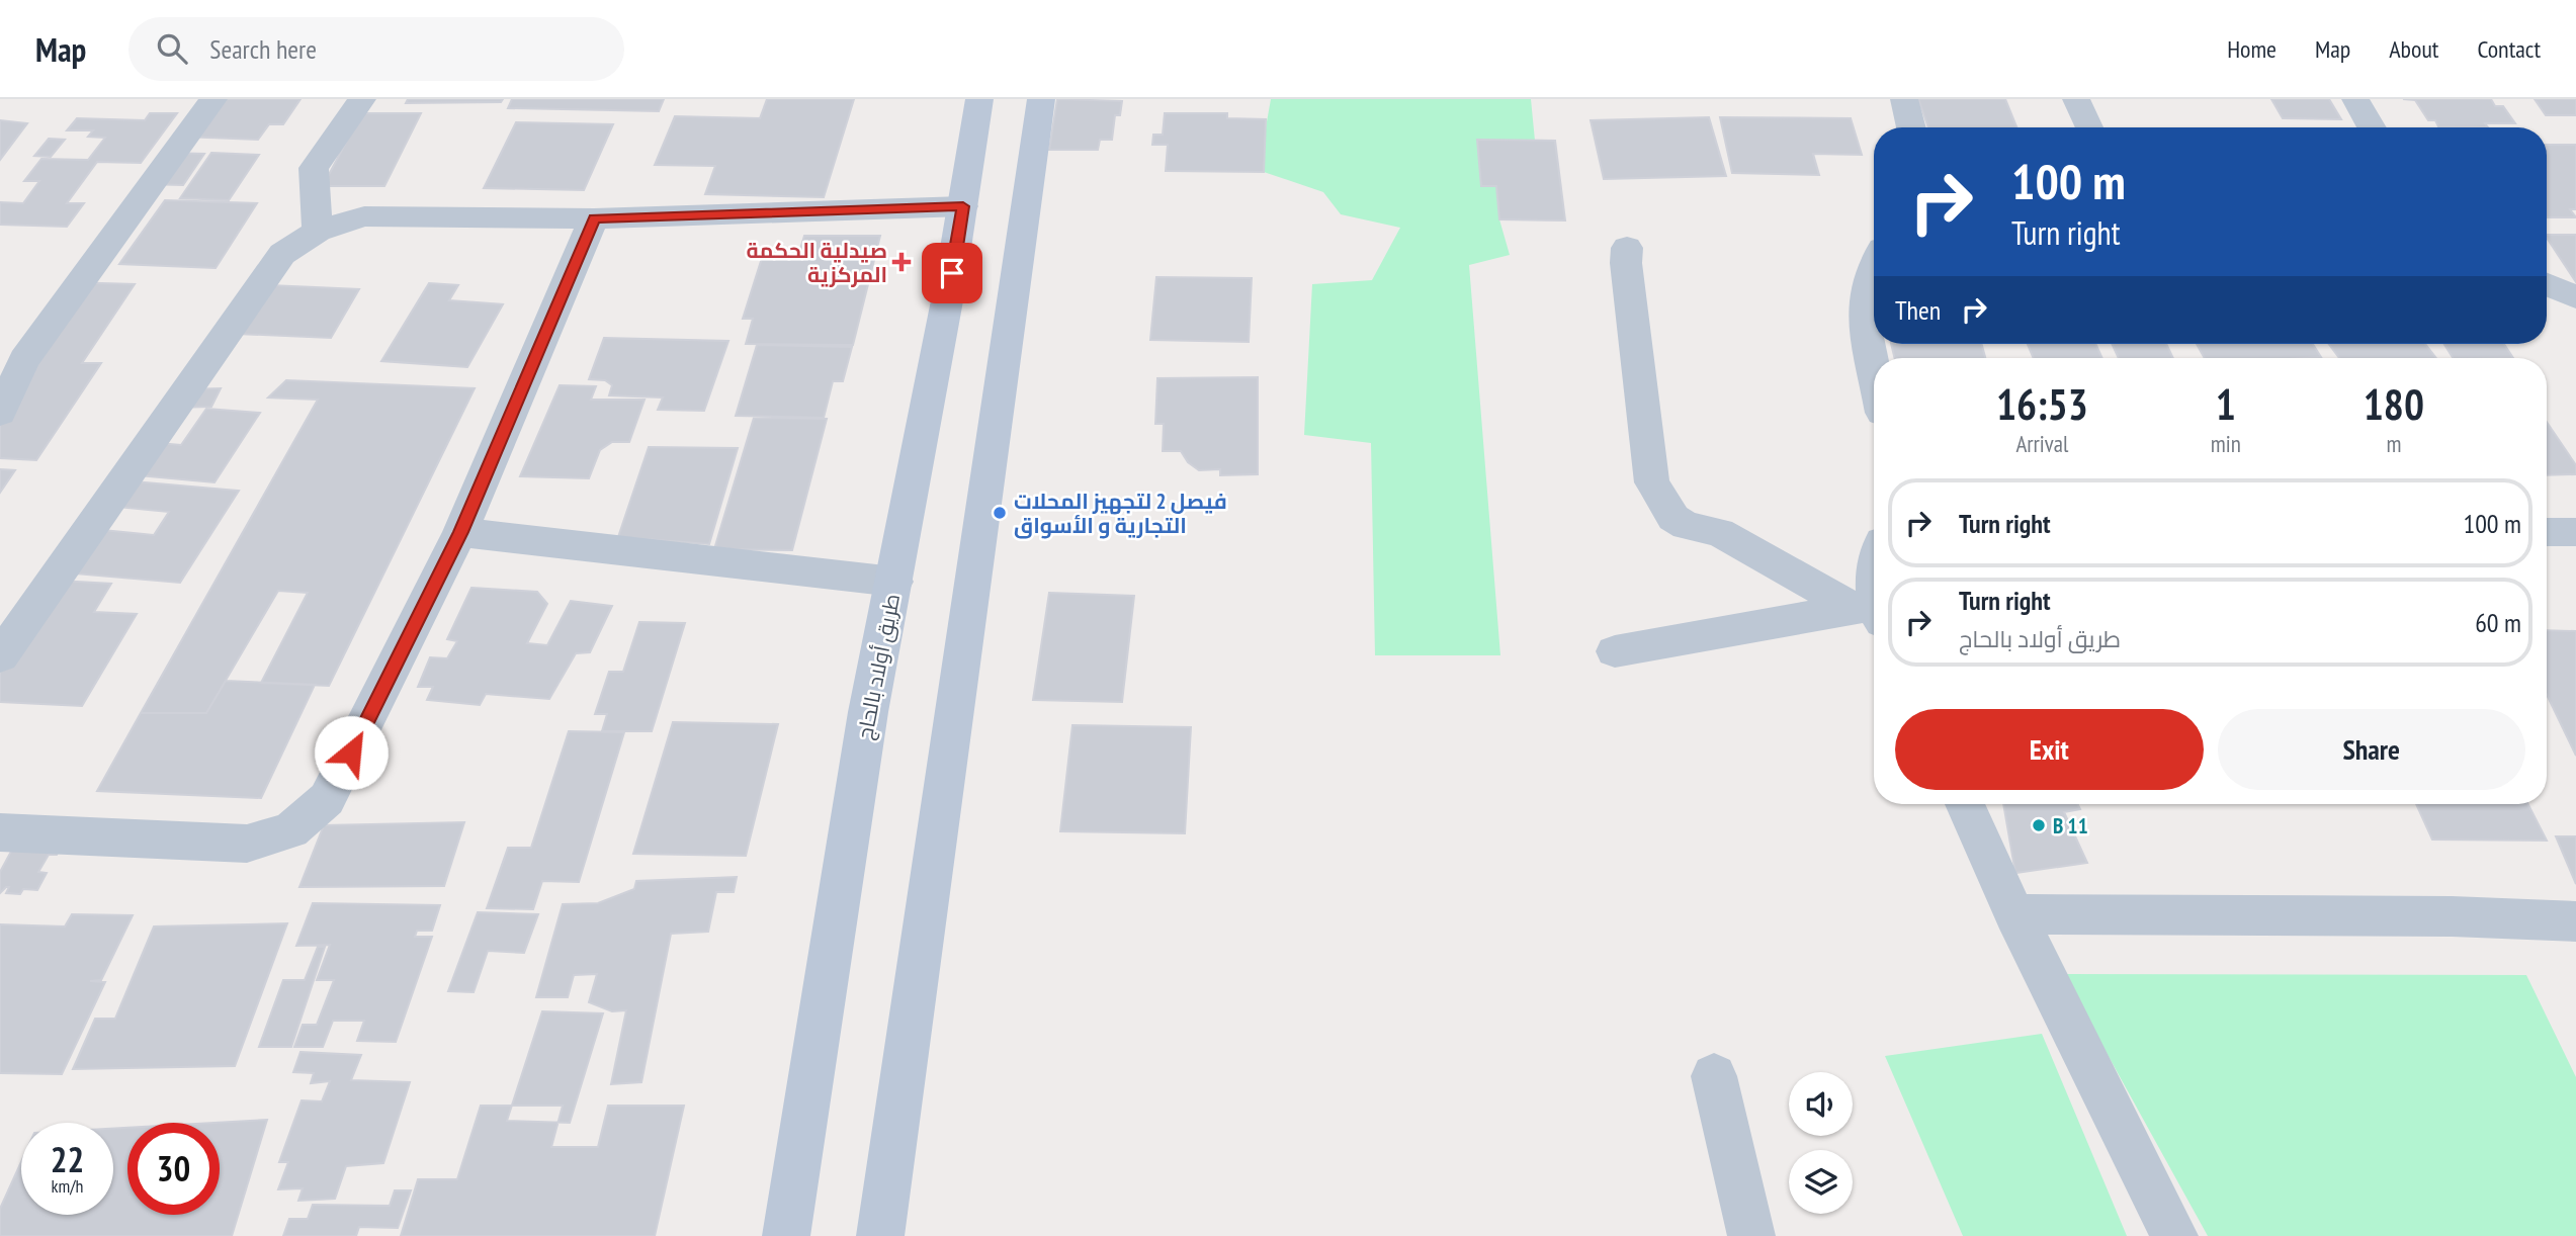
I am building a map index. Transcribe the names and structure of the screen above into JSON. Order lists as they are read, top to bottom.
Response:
{
  "streets": {
    "main road": ["طريق أولاد بالحاج"]
  },
  "places": {
    "health": ["صيدلية الحكمة المركزية"],
    "other": ["فيصل 2 لتجهيز المحلات التجارية و الأسواق", "B 11"]
  },
  "page": {
    "header": "Map",
    "search": "Search here",
    "nav": [
      "Home",
      "Map",
      "About",
      "Contact"
    ],
    "turn": ["100 m", "Turn right"],
    "then": "Then",
    "eta": [
      "16:53",
      "Arrival",
      "1",
      "min",
      "180",
      "m"
    ],
    "list": [
      {
        "name": "Turn right",
        "value": "100 m"
      },
      {
        "name": "Turn right",
        "note": "طريق أولاد بالحاج",
        "value": "60 m"
      }
    ],
    "buttons": ["Exit", "Share"],
    "speed": "22 km/h",
    "limit": "30"
  }
}
